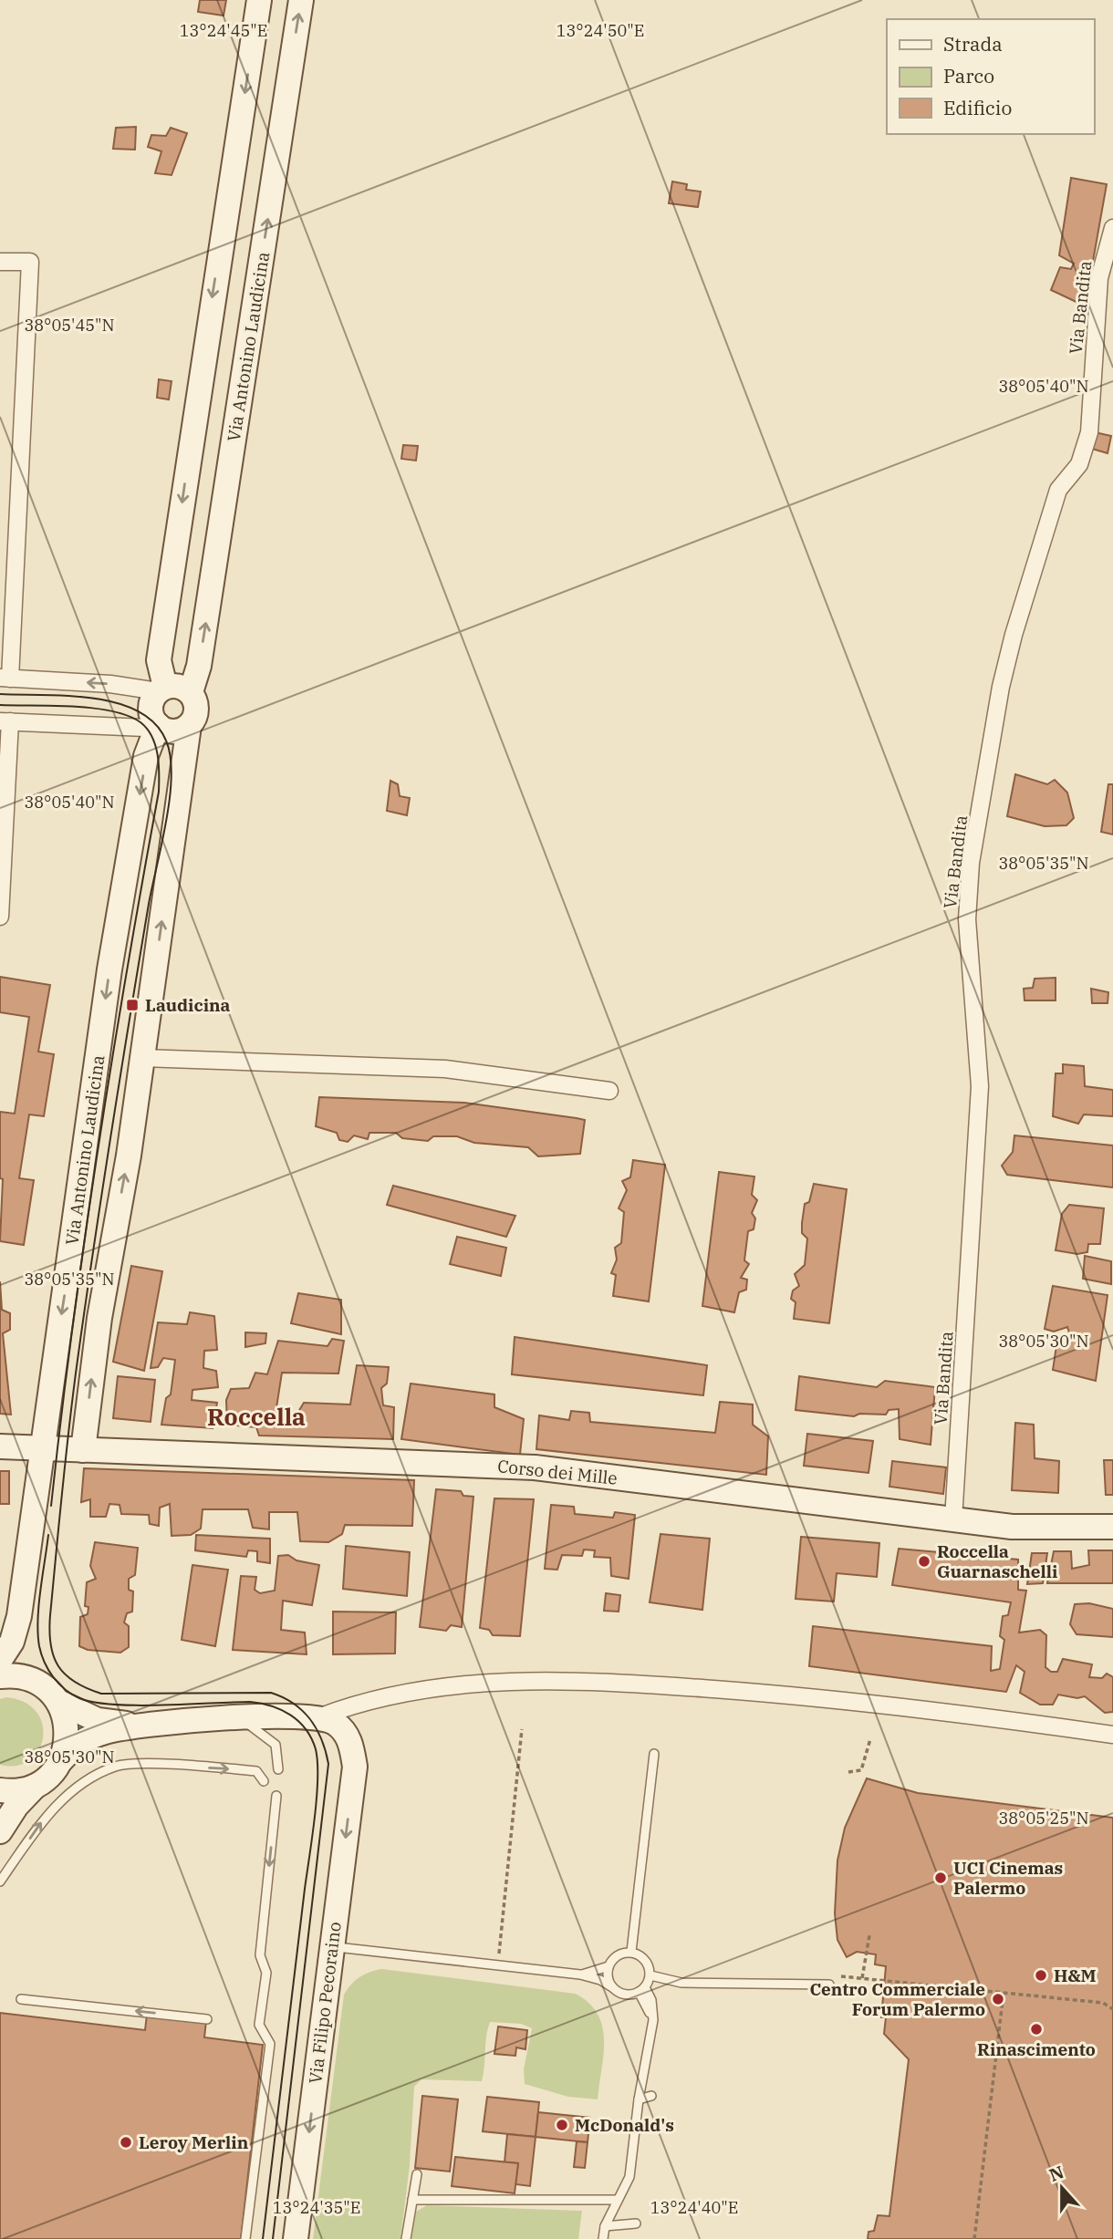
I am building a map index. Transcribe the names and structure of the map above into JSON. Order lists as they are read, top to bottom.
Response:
{
  "streets": {
    "street": [
      "Via Bandita",
      "Via Antonino Laudicina",
      "Corso dei Mille",
      "Via Filipo Pecoraino"
    ]
  },
  "crossings": [
    ["Via Bandita", "Corso dei Mille"],
    ["Via Antonino Laudicina", "Corso dei Mille"]
  ],
  "one_way": ["Via Filipo Pecoraino"],
  "districts": ["Roccella"],
  "places": {
    "transit": ["Laudicina"],
    "other": [
      "Roccella Guarnaschelli",
      "UCI Cinemas Palermo",
      "H&M",
      "Centro Commerciale Forum Palermo",
      "Rinascimento",
      "McDonald's",
      "Leroy Merlin"
    ]
  },
  "legend": ["Strada", "Parco", "Edificio"],
  "north": "top",
  "coordinates": [
    "13°24'45\"E",
    "13°24'50\"E",
    "38°05'45\"N",
    "38°05'40\"N",
    "38°05'35\"N",
    "38°05'30\"N",
    "38°05'25\"N",
    "13°24'35\"E",
    "13°24'40\"E"
  ]
}
